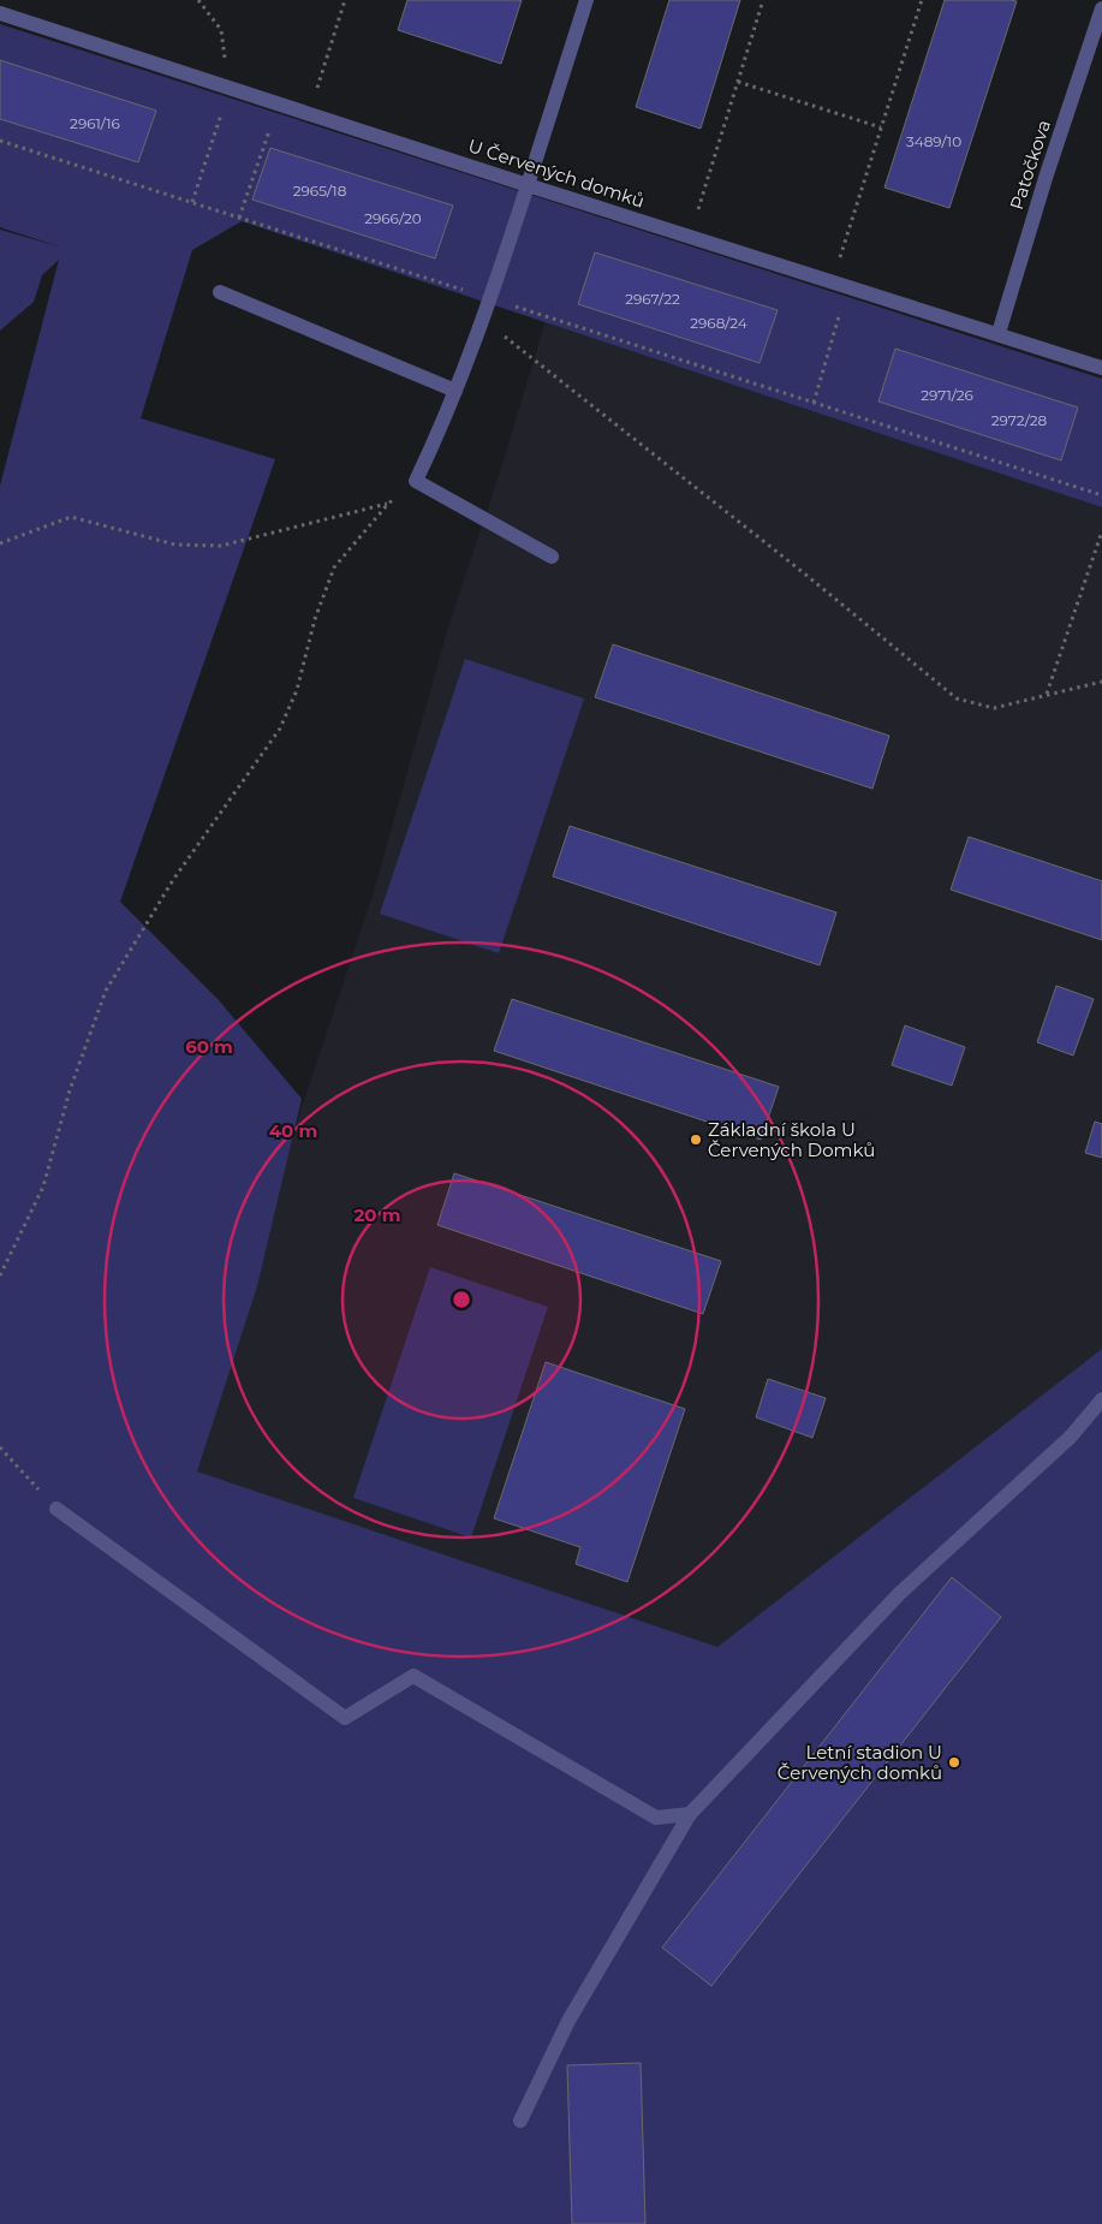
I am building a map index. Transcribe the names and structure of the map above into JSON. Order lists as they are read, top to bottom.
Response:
{
  "streets": {
    "street": ["Patočkova", "U Červených domků"]
  },
  "crossings": [
    ["Patočkova", "U Červených domků"]
  ],
  "places": ["Základní škola U Červených Domků", "Letní stadion U Červených domků"],
  "house_numbers": [
    "2961/16",
    "3489/10",
    "2965/18",
    "2966/20",
    "2967/22",
    "2968/24",
    "2971/26",
    "2972/28"
  ],
  "rings": ["60 m", "40 m", "20 m"]
}
